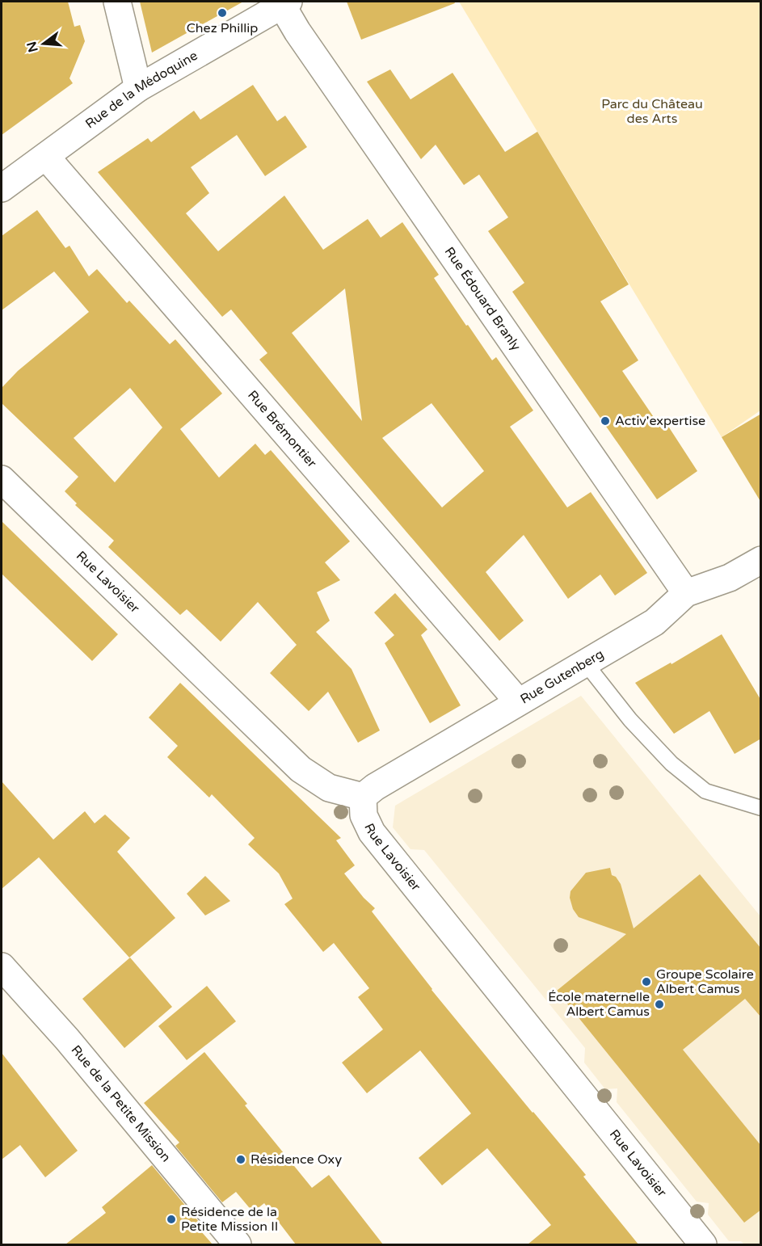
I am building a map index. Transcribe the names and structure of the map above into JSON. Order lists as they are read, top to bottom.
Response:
{
  "streets": {
    "street": [
      "Rue de la Médoquine",
      "Rue Édouard Branly",
      "Rue Brémontier",
      "Rue Lavoisier",
      "Rue Gutenberg",
      "Rue de la Petite Mission"
    ]
  },
  "crossings": [
    ["Rue de la Médoquine", "Rue Édouard Branly"],
    ["Rue de la Médoquine", "Rue Brémontier"],
    ["Rue Édouard Branly", "Rue Gutenberg"],
    ["Rue Brémontier", "Rue Gutenberg"],
    ["Rue Lavoisier", "Rue Gutenberg"]
  ],
  "parks": ["Parc du Château des Arts"],
  "places": [
    "Chez Phillip",
    "Activ'expertise",
    "Groupe Scolaire Albert Camus",
    "École maternelle Albert Camus",
    "Résidence Oxy",
    "Résidence de la Petite Mission II"
  ],
  "north": "left"
}
